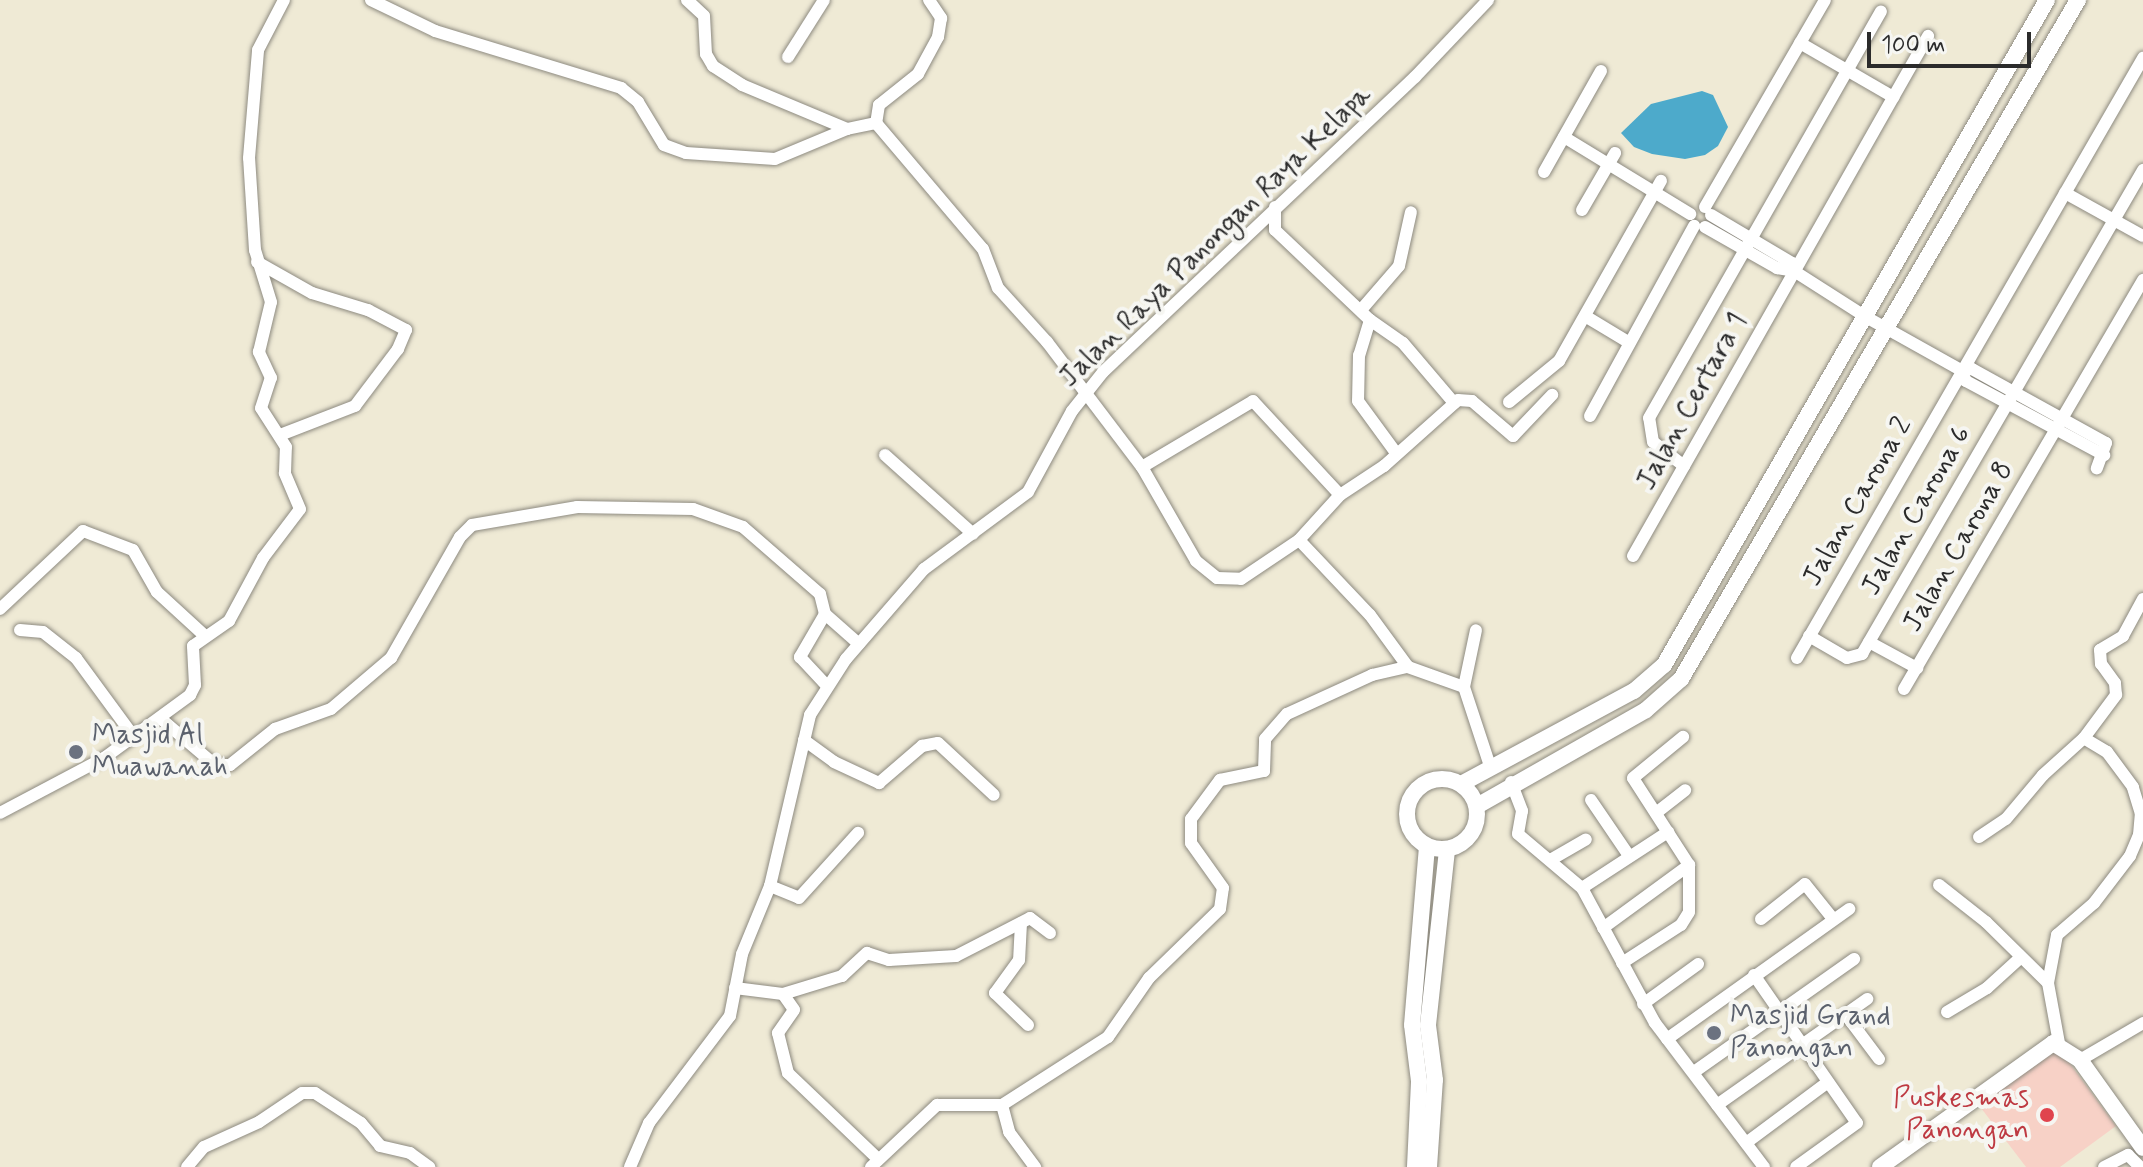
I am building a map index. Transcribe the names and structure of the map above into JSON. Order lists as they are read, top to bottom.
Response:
{
  "streets": {
    "street": [
      "Jalan Raya Panongan Raya Kelapa",
      "Jalan Certara 1",
      "Jalan Carona 2",
      "Jalan Carona 6",
      "Jalan Carona 8"
    ]
  },
  "places": ["Masjid Al Muawanah", "Masjid Grand Panongan", "Puskesmas Panongan"],
  "scale_bar": "100 m"
}
